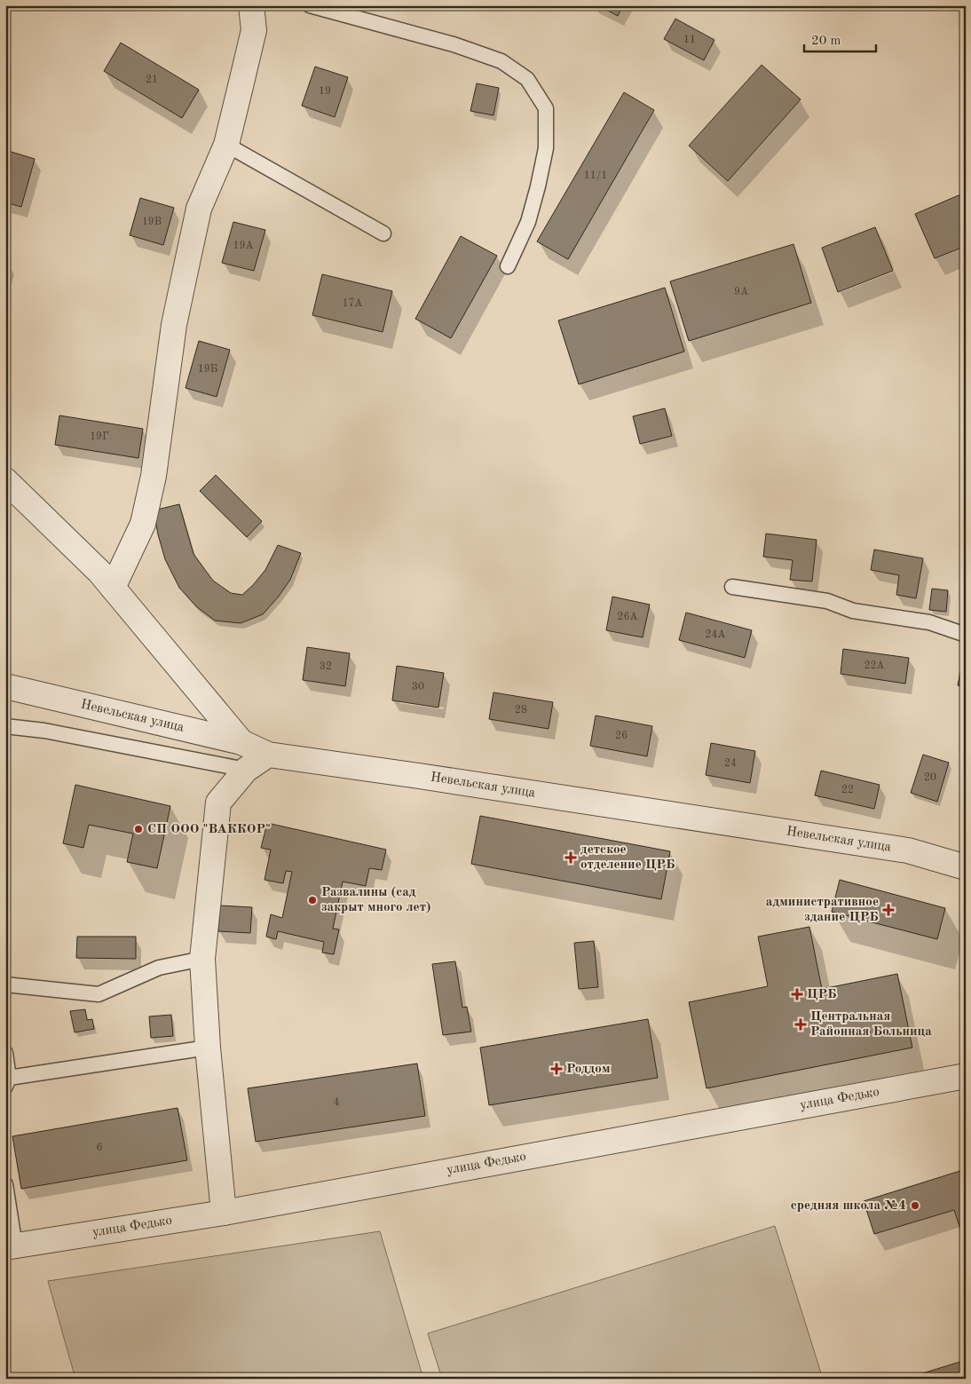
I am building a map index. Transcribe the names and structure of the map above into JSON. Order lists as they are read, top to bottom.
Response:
{
  "streets": {
    "street": ["Невельская улица", "улица Федько"]
  },
  "places": {
    "other": ["СП ООО \"ВАККОР\"", "Развалины (сад закрыт много лет)", "средняя школа №4"],
    "health": [
      "детское отделение ЦРБ",
      "административное здание ЦРБ",
      "ЦРБ",
      "Центральная Районная Больница",
      "Роддом"
    ]
  },
  "house_numbers": [
    "11",
    "21",
    "19",
    "11/1",
    "19В",
    "19А",
    "9А",
    "17А",
    "19Б",
    "19Г",
    "26А",
    "24А",
    "22А",
    "32",
    "30",
    "28",
    "26",
    "24",
    "20",
    "22",
    "4",
    "6"
  ],
  "scale_bar": "20 m"
}
